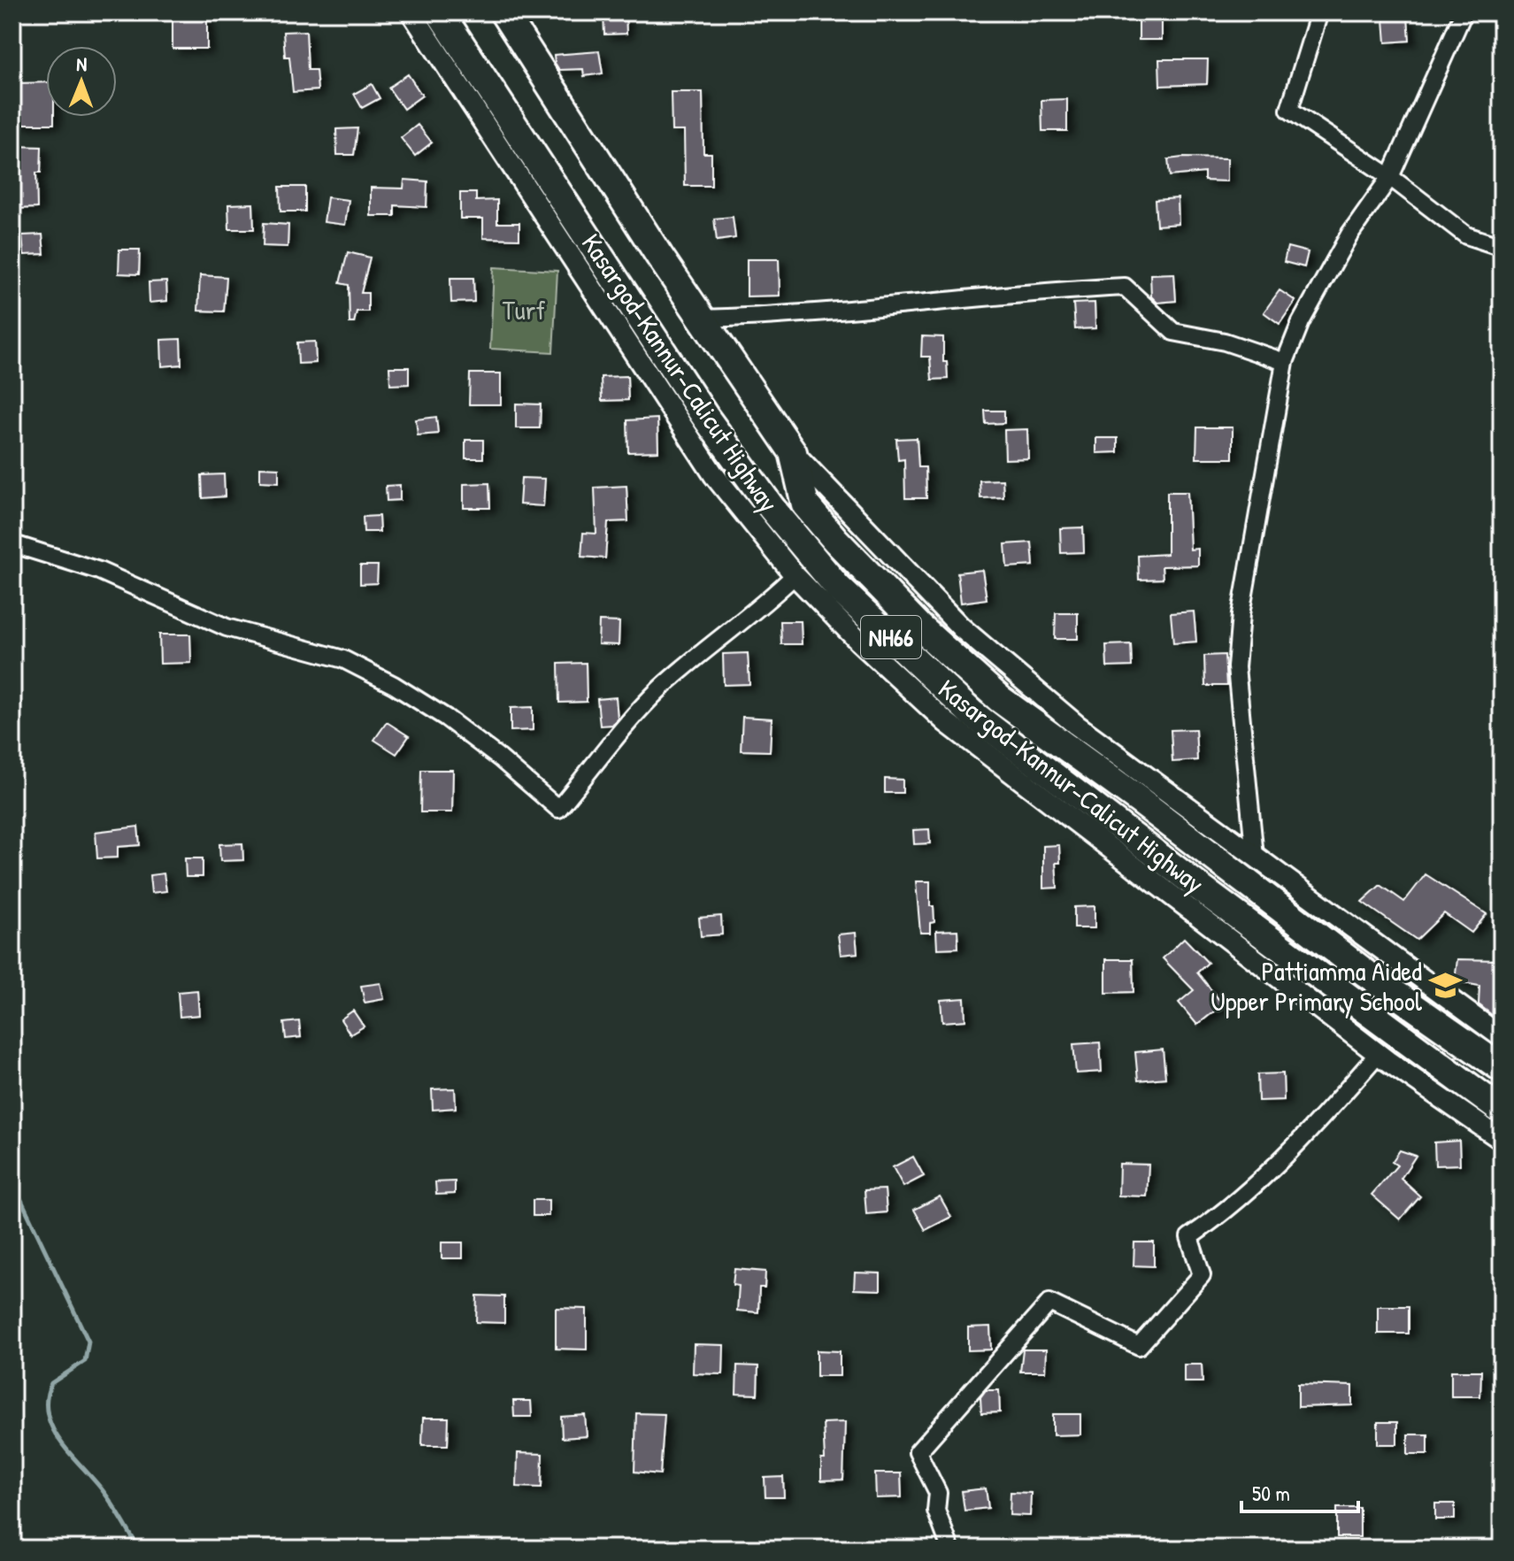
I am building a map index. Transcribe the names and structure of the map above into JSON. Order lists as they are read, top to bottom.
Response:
{
  "streets": {
    "highway": ["Kasargod-Kannur-Calicut Highway", "NH66"]
  },
  "parks": ["Turf"],
  "places": {
    "school or university": ["Pattiamma Aided Upper Primary School"]
  },
  "scale_bar": "50 m",
  "north": "top"
}
